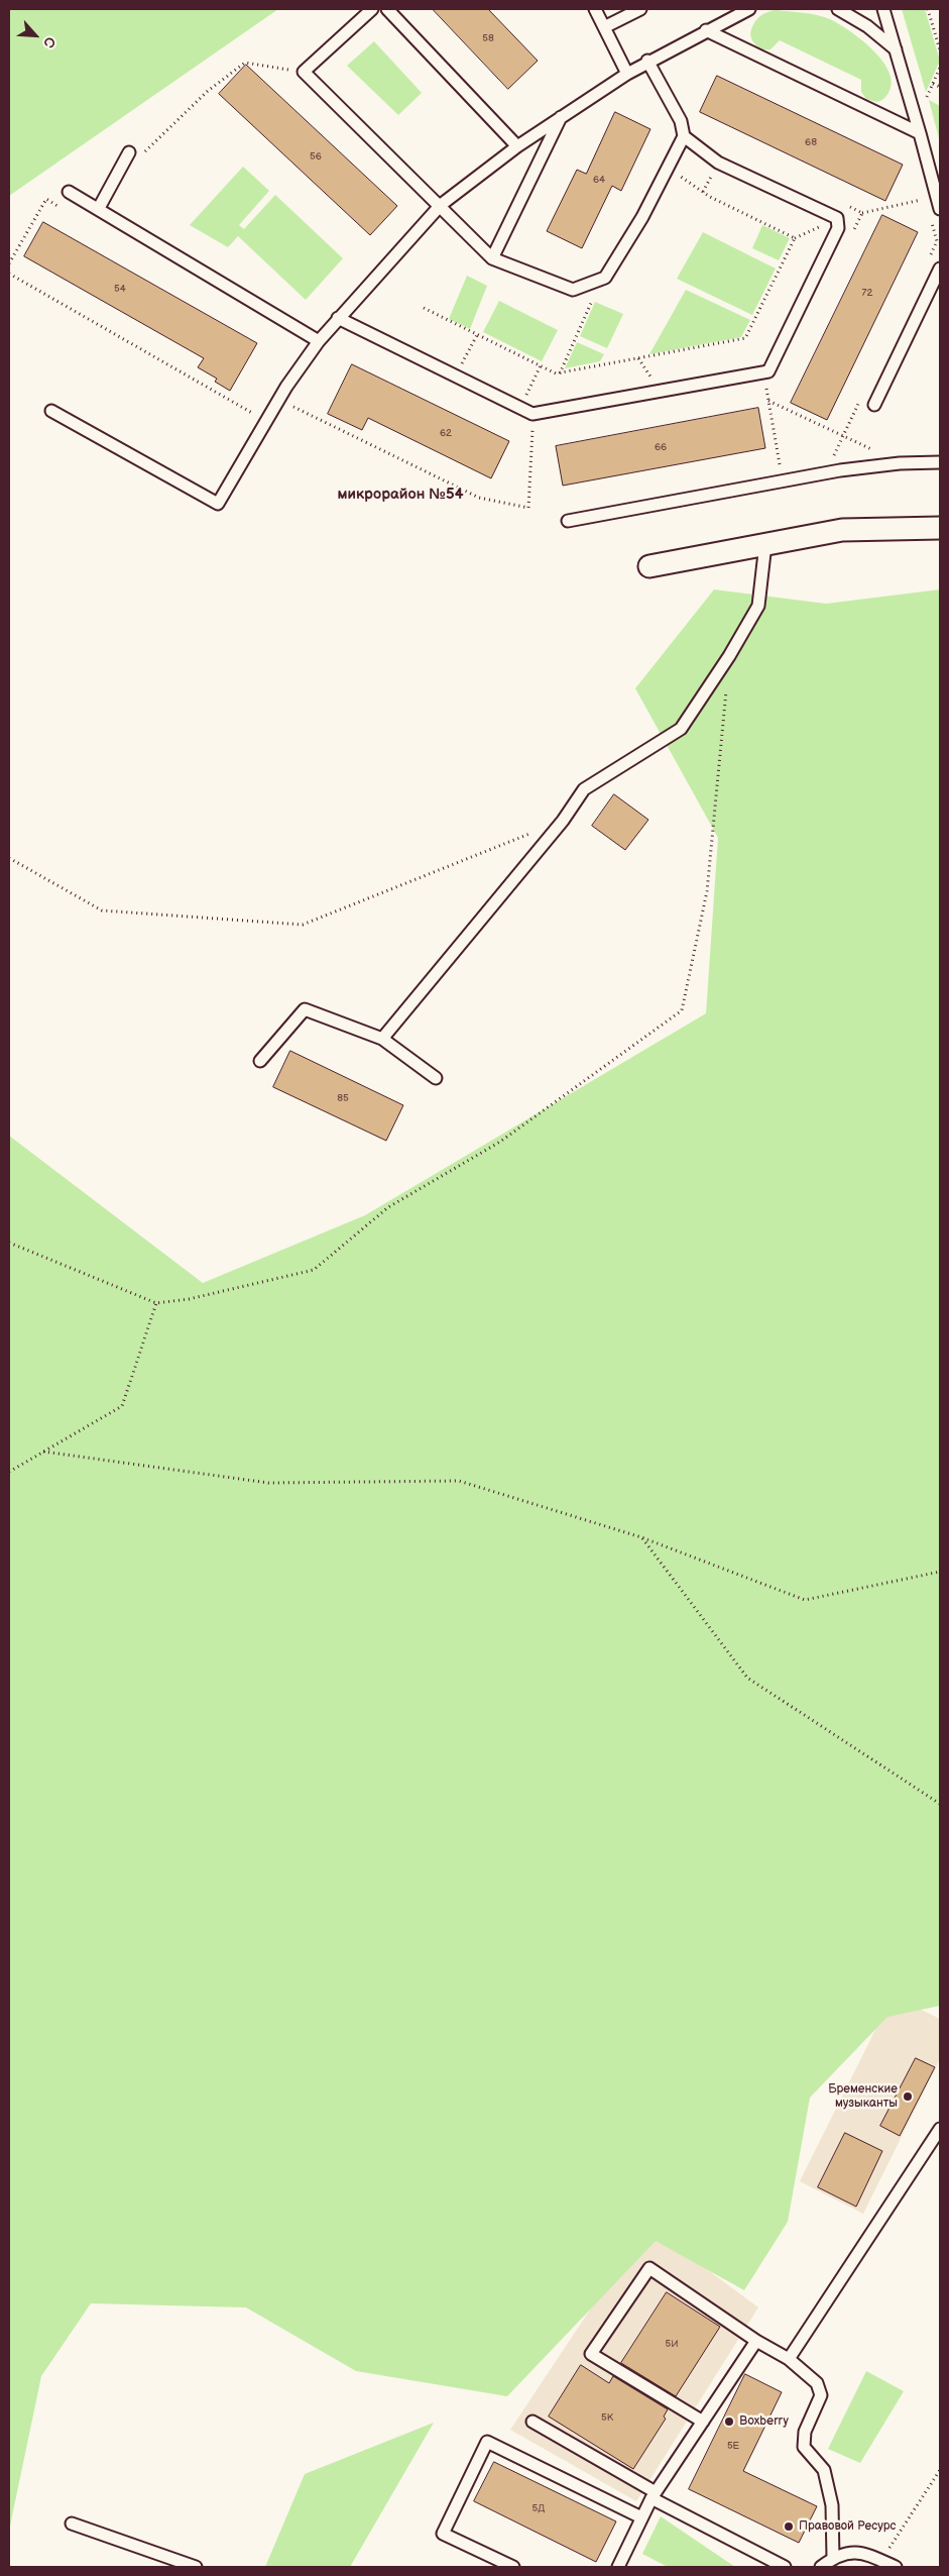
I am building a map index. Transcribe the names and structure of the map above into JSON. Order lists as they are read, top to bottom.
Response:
{
  "districts": ["микрорайон №54"],
  "places": ["Бременские музыканты", "Boxberry", "Правовой Ресурс"],
  "house_numbers": [
    "58",
    "68",
    "56",
    "64",
    "54",
    "72",
    "62",
    "66",
    "85",
    "5И",
    "5К",
    "5Е",
    "5Д"
  ],
  "north": "bottom right"
}
